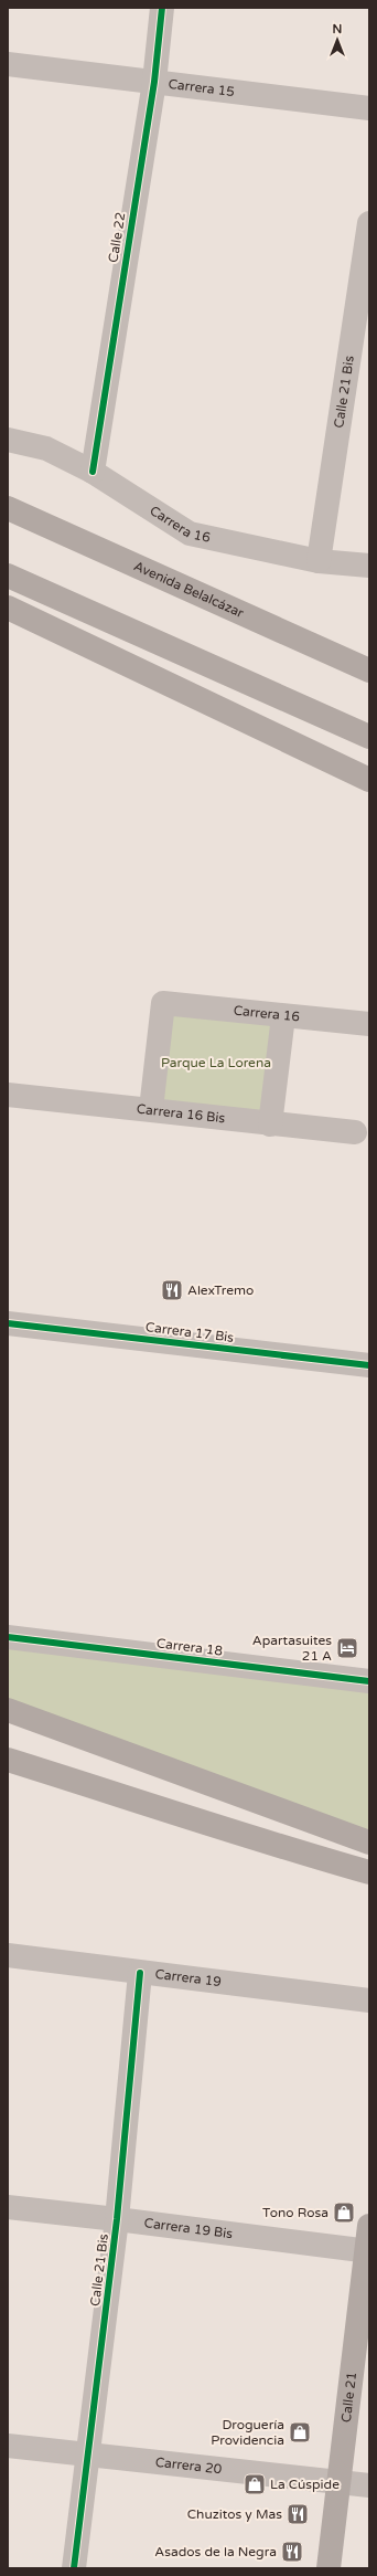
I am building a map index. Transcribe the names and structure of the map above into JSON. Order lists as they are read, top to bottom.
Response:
{
  "streets": {
    "main road": ["Avenida Belalcázar", "Calle 21"],
    "street": [
      "Carrera 15",
      "Calle 22",
      "Calle 21 Bis",
      "Carrera 16",
      "Carrera 16 Bis",
      "Carrera 17 Bis",
      "Carrera 18",
      "Carrera 19",
      "Carrera 19 Bis",
      "Carrera 20"
    ]
  },
  "crossings": [
    ["Carrera 15", "Calle 22"],
    ["Calle 22", "Carrera 16"],
    ["Calle 21 Bis", "Carrera 16"],
    ["Calle 21 Bis", "Carrera 19"],
    ["Calle 21 Bis", "Carrera 19 Bis"],
    ["Calle 21 Bis", "Carrera 20"],
    ["Carrera 16", "Carrera 16 Bis"],
    ["Carrera 19 Bis", "Calle 21"],
    ["Calle 21", "Carrera 20"]
  ],
  "parks": ["Parque La Lorena"],
  "places": {
    "restaurant": ["AlexTremo", "Chuzitos y Mas", "Asados de la Negra"],
    "hotel": ["Apartasuites 21 A"],
    "shop": ["Tono Rosa", "Droguería Providencia", "La Cúspide"]
  },
  "north": "top"
}
